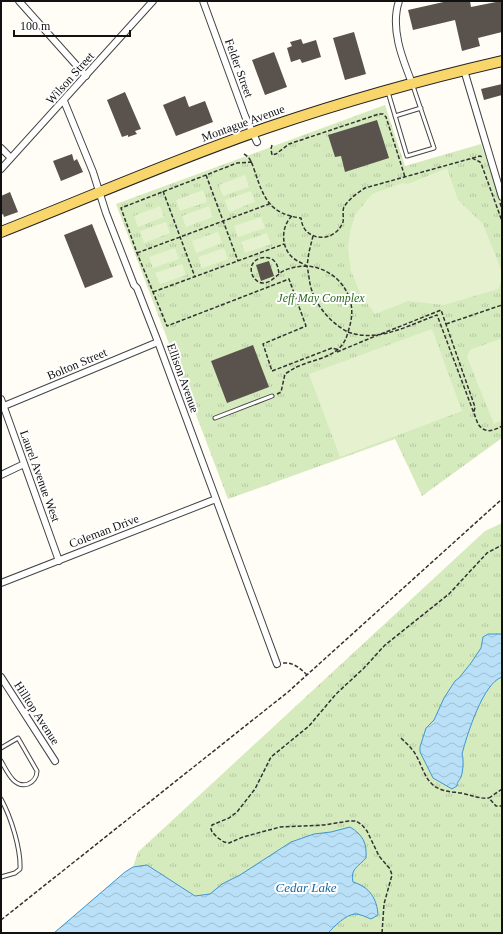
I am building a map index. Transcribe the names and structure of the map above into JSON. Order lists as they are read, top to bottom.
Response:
{
  "streets": {
    "main road": ["Montague Avenue"],
    "street": [
      "Felder Street",
      "Wilson Street",
      "Bolton Street",
      "Ellison Avenue",
      "Laurel Avenue West",
      "Coleman Drive",
      "Hilltop Avenue"
    ]
  },
  "crossings": [
    ["Felder Street", "Montague Avenue"],
    ["Wilson Street", "Ellison Avenue"],
    ["Montague Avenue", "Ellison Avenue"],
    ["Bolton Street", "Ellison Avenue"],
    ["Bolton Street", "Laurel Avenue West"],
    ["Ellison Avenue", "Coleman Drive"],
    ["Laurel Avenue West", "Coleman Drive"]
  ],
  "water": ["Cedar Lake"],
  "parks": ["Jeff May Complex"],
  "scale_bar": "100 m"
}
